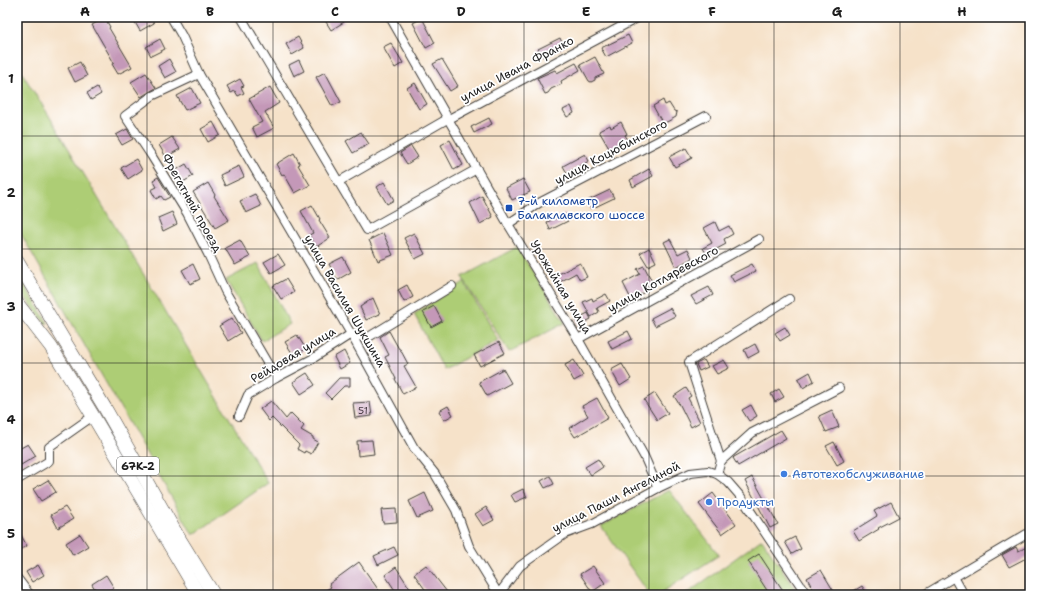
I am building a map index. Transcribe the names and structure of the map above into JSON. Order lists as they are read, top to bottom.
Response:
{
  "streets": {
    "main road": ["67К-2"],
    "street": [
      "улица Ивана Франко",
      "улица Коцюбинского",
      "Фрегатный проезд",
      "улица Котляревского",
      "Урожайная улица",
      "улица Василия Шукшина",
      "Рейдовая улица",
      "улица Паши Ангелиной"
    ]
  },
  "crossings": [
    ["улица Ивана Франко", "Урожайная улица"],
    ["улица Коцюбинского", "Урожайная улица"],
    ["Фрегатный проезд", "улица Василия Шукшина"],
    ["Фрегатный проезд", "Рейдовая улица"],
    ["улица Котляревского", "Урожайная улица"],
    ["Урожайная улица", "улица Паши Ангелиной"],
    ["улица Василия Шукшина", "Рейдовая улица"],
    ["улица Василия Шукшина", "улица Паши Ангелиной"]
  ],
  "places": {
    "transit": ["7-й километр Балаклавского шоссе"],
    "other": ["Автотехобслуживание", "Продукты"]
  },
  "house_numbers": ["51"],
  "grid": {
    "columns": [
      "A",
      "B",
      "C",
      "D",
      "E",
      "F",
      "G",
      "H"
    ],
    "rows": [
      "1",
      "2",
      "3",
      "4",
      "5"
    ]
  }
}
